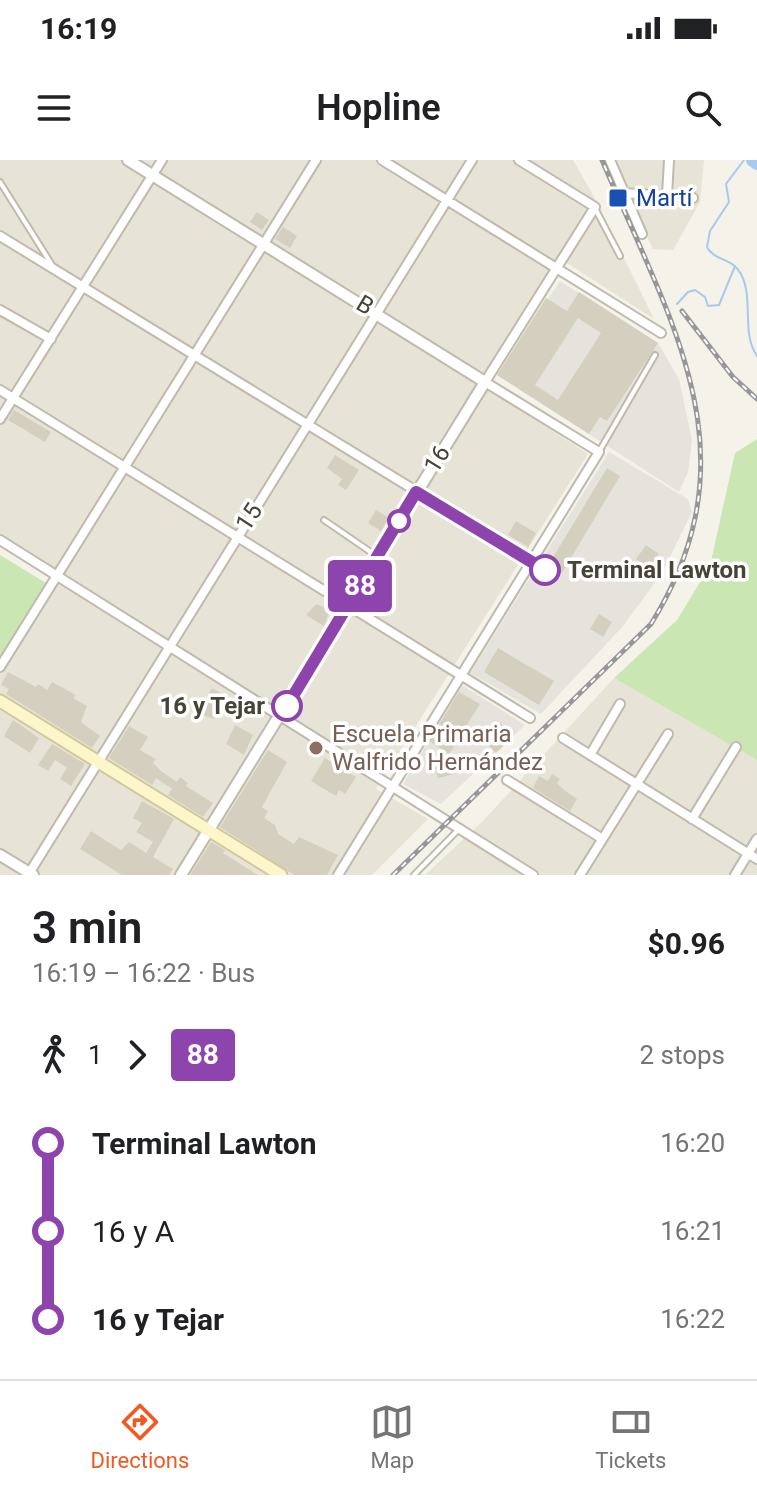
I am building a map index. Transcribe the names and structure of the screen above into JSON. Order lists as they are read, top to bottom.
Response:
{
  "streets": {
    "street": ["B", "16", "15"]
  },
  "crossings": [
    ["B", "16"],
    ["B", "15"]
  ],
  "places": {
    "transit": ["Martí"],
    "other": ["Terminal Lawton", "16 y Tejar", "Escuela Primaria Walfrido Hernández"]
  },
  "lines": ["bus line 88"],
  "page": {
    "status": "16:19",
    "header": "Hopline",
    "on_map": "88",
    "heading": ["3 min", "16:19 – 16:22 · Bus", "$0.96"],
    "legs": ["1", "88", "2 stops"],
    "list": [
      {
        "name": "Terminal Lawton",
        "value": "16:20"
      },
      {
        "name": "16 y A",
        "value": "16:21"
      },
      {
        "name": "16 y Tejar",
        "value": "16:22"
      }
    ],
    "tabs": ["Directions", "Map", "Tickets"]
  }
}
